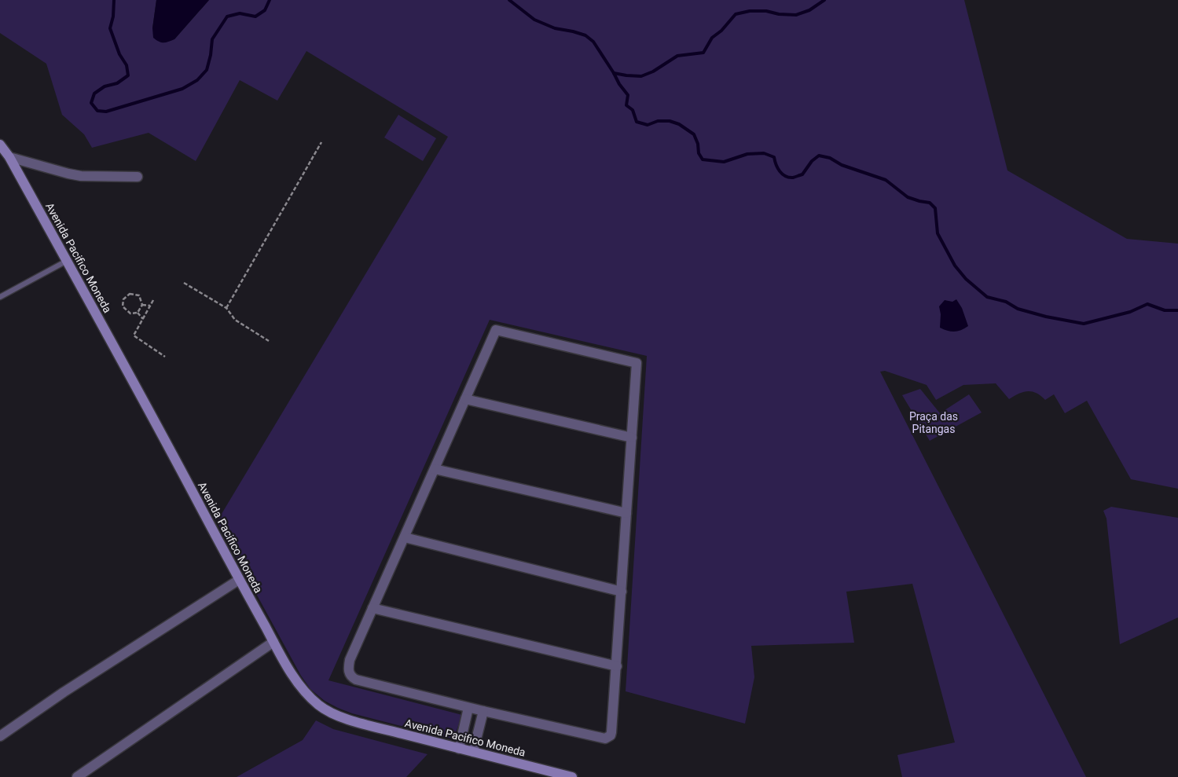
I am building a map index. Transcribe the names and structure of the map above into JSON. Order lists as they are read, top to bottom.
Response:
{
  "streets": {
    "street": ["Avenida Pacifico Moneda"]
  },
  "parks": ["Praça das Pitangas"]
}
